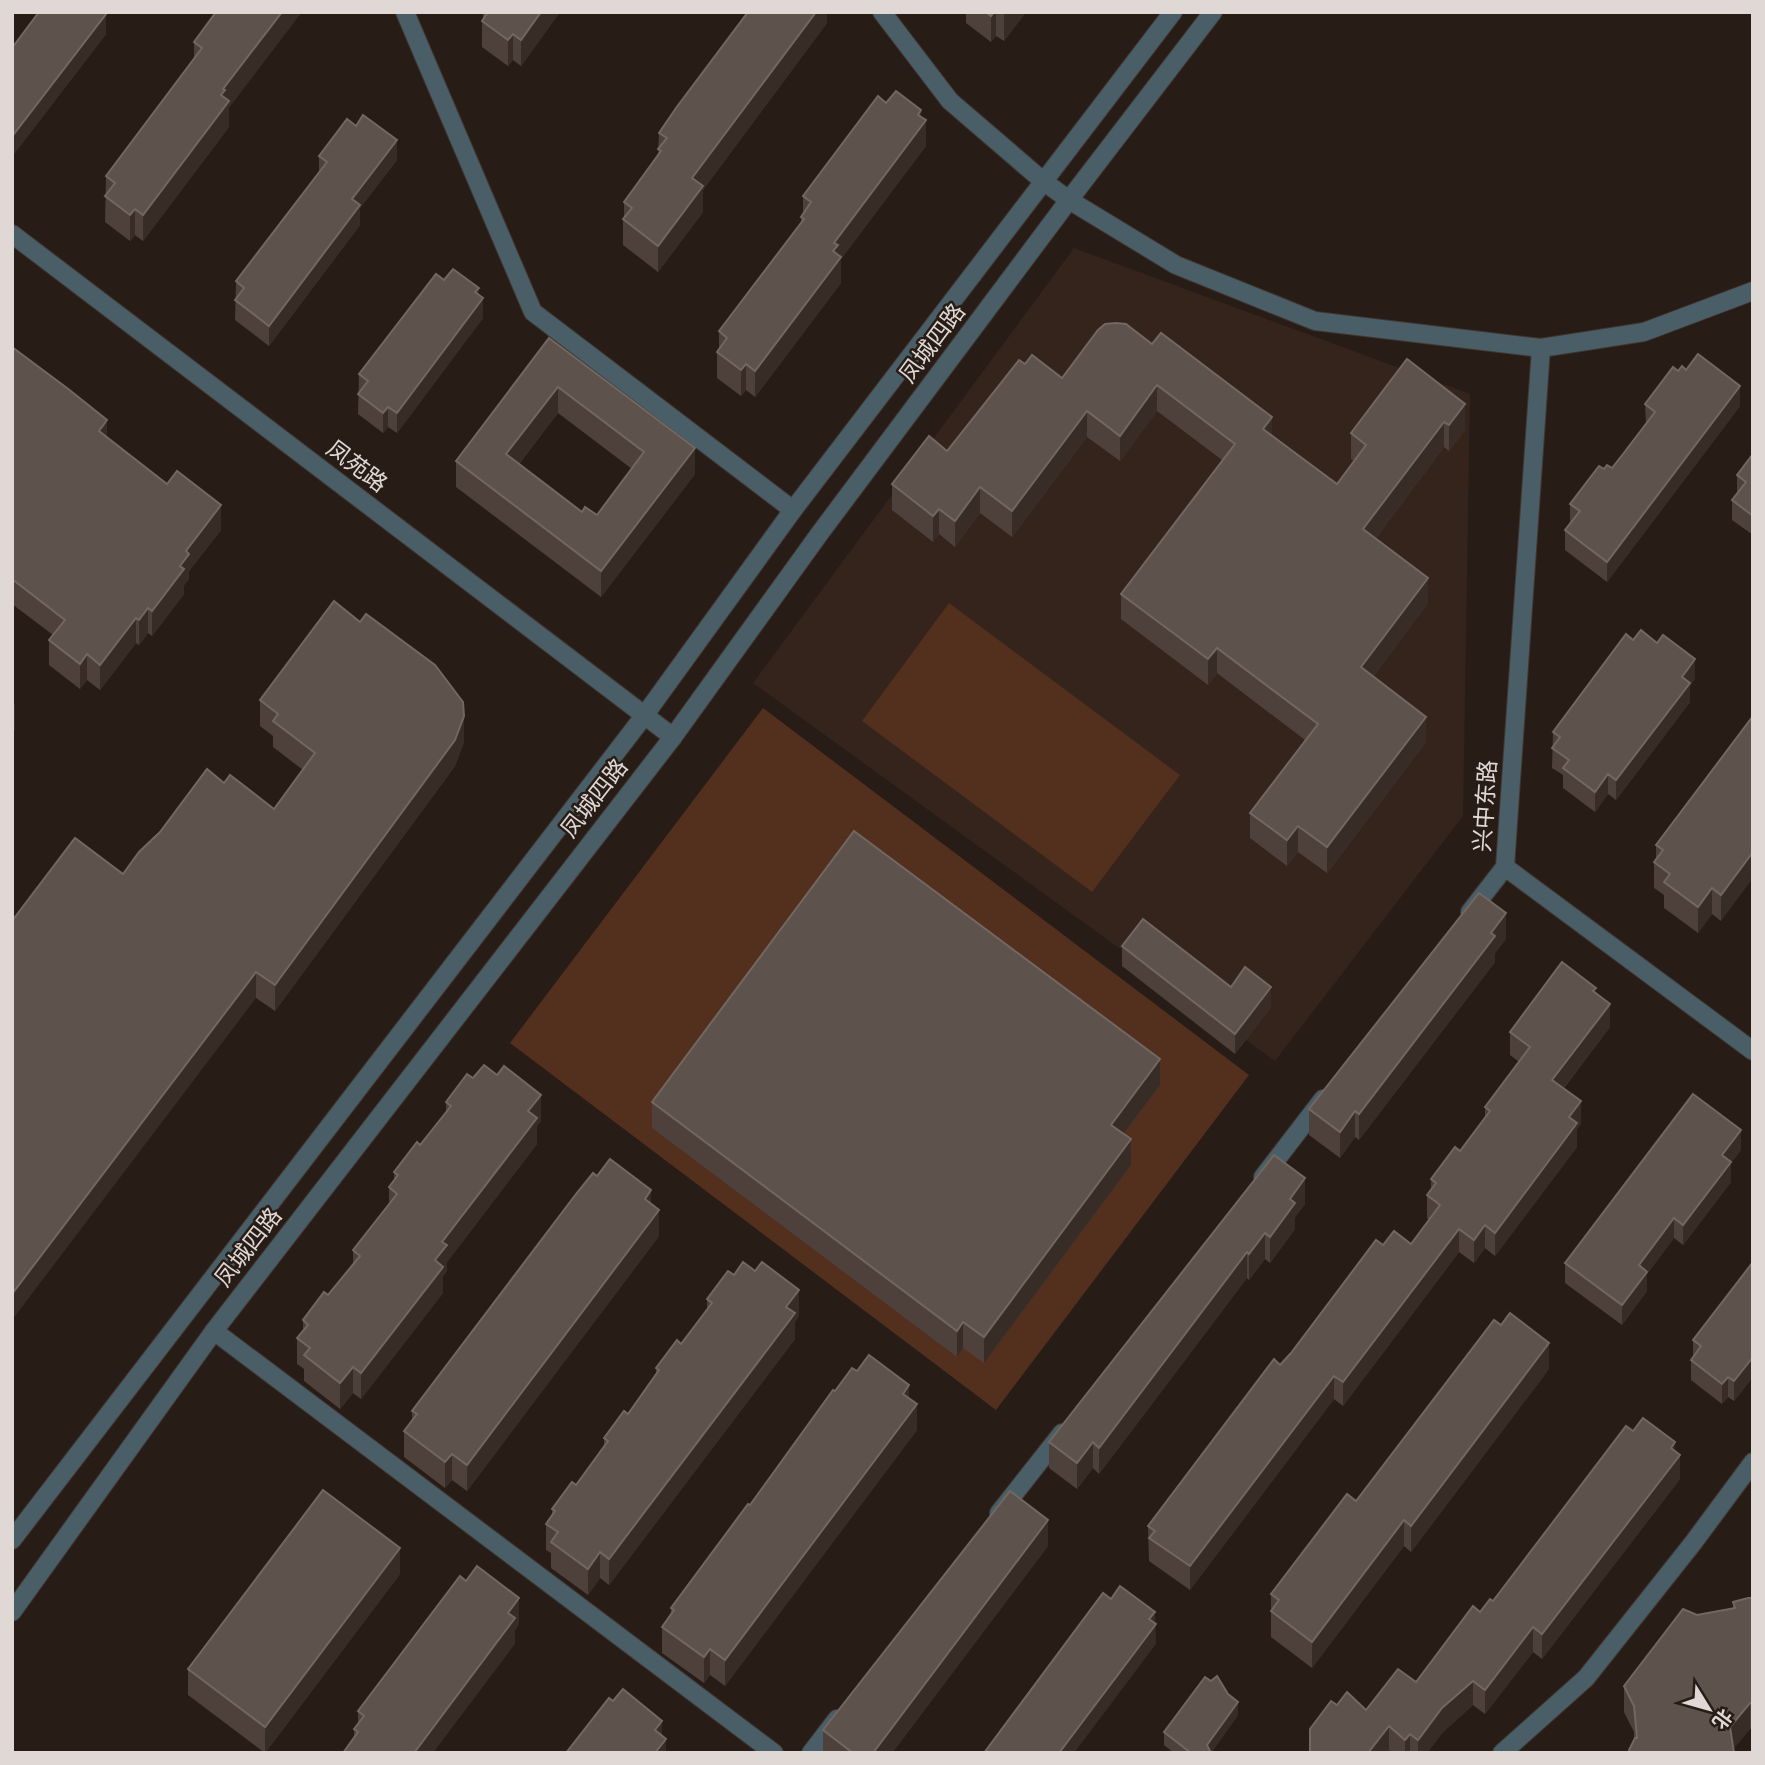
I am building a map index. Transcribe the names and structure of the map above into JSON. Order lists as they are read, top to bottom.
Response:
{
  "streets": {
    "street": ["凤城四路", "凤苑路", "兴中东路"]
  },
  "crossings": [
    ["凤城四路", "凤苑路"]
  ],
  "north": "bottom right"
}
